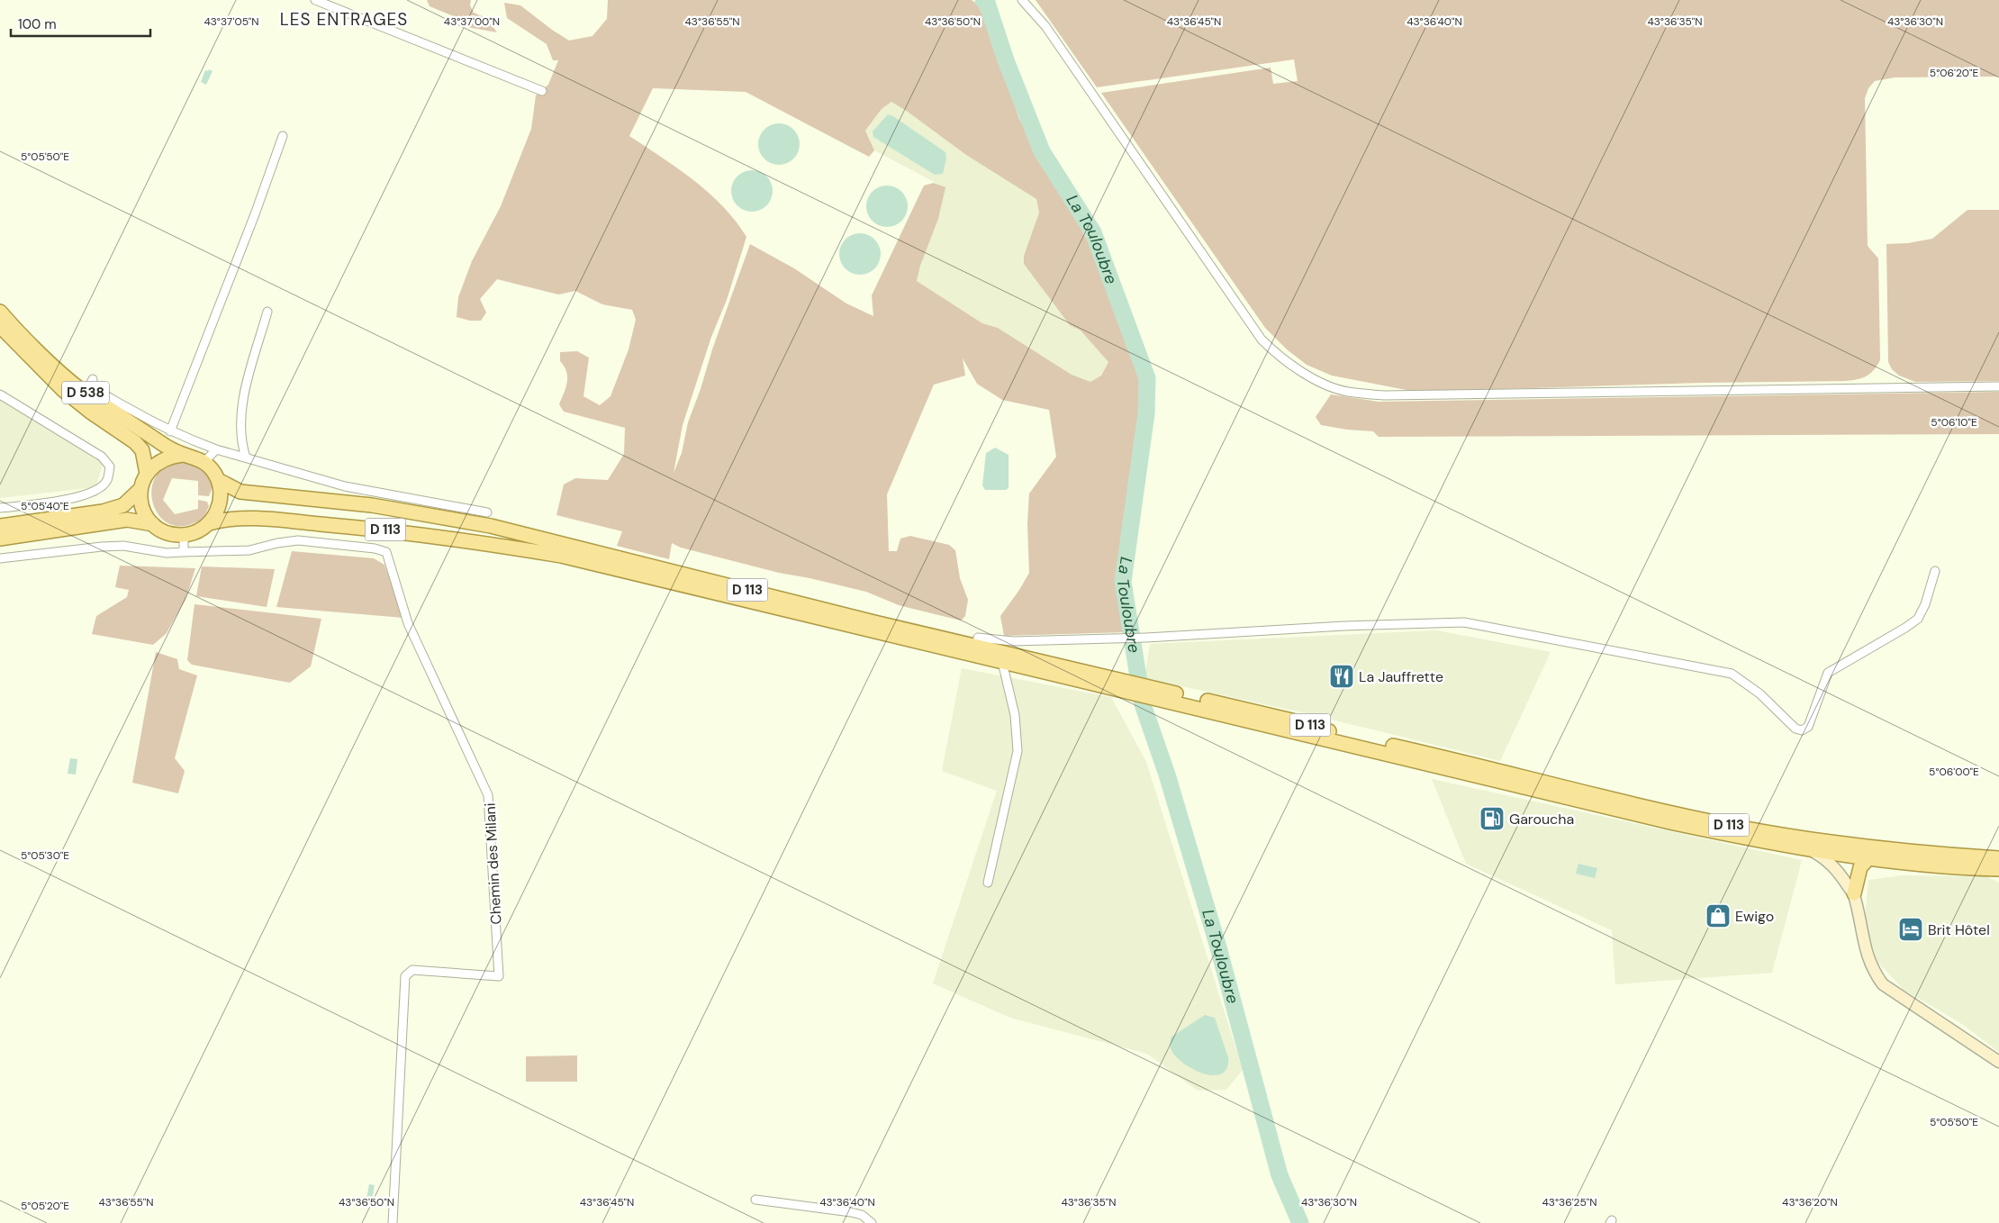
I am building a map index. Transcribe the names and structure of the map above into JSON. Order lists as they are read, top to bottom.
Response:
{
  "streets": {
    "main road": ["D 538", "D 113"],
    "street": ["Chemin des Milani"]
  },
  "crossings": [
    ["D 538", "D 113"]
  ],
  "districts": ["LES ENTRAGES"],
  "water": ["La Touloubre"],
  "places": {
    "restaurant": ["La Jauffrette"],
    "fuel station": ["Garoucha"],
    "shop": ["Ewigo"],
    "hotel": ["Brit Hôtel"]
  },
  "scale_bar": "100 m",
  "coordinates": [
    "43°37'05\"N",
    "43°37'00\"N",
    "43°36'55\"N",
    "43°36'50\"N",
    "43°36'45\"N",
    "43°36'40\"N",
    "43°36'35\"N",
    "43°36'30\"N",
    "5°06'20\"E",
    "5°05'50\"E",
    "5°06'10\"E",
    "5°05'40\"E",
    "5°06'00\"E",
    "5°05'30\"E",
    "43°36'25\"N",
    "43°36'20\"N",
    "5°05'20\"E"
  ]
}
